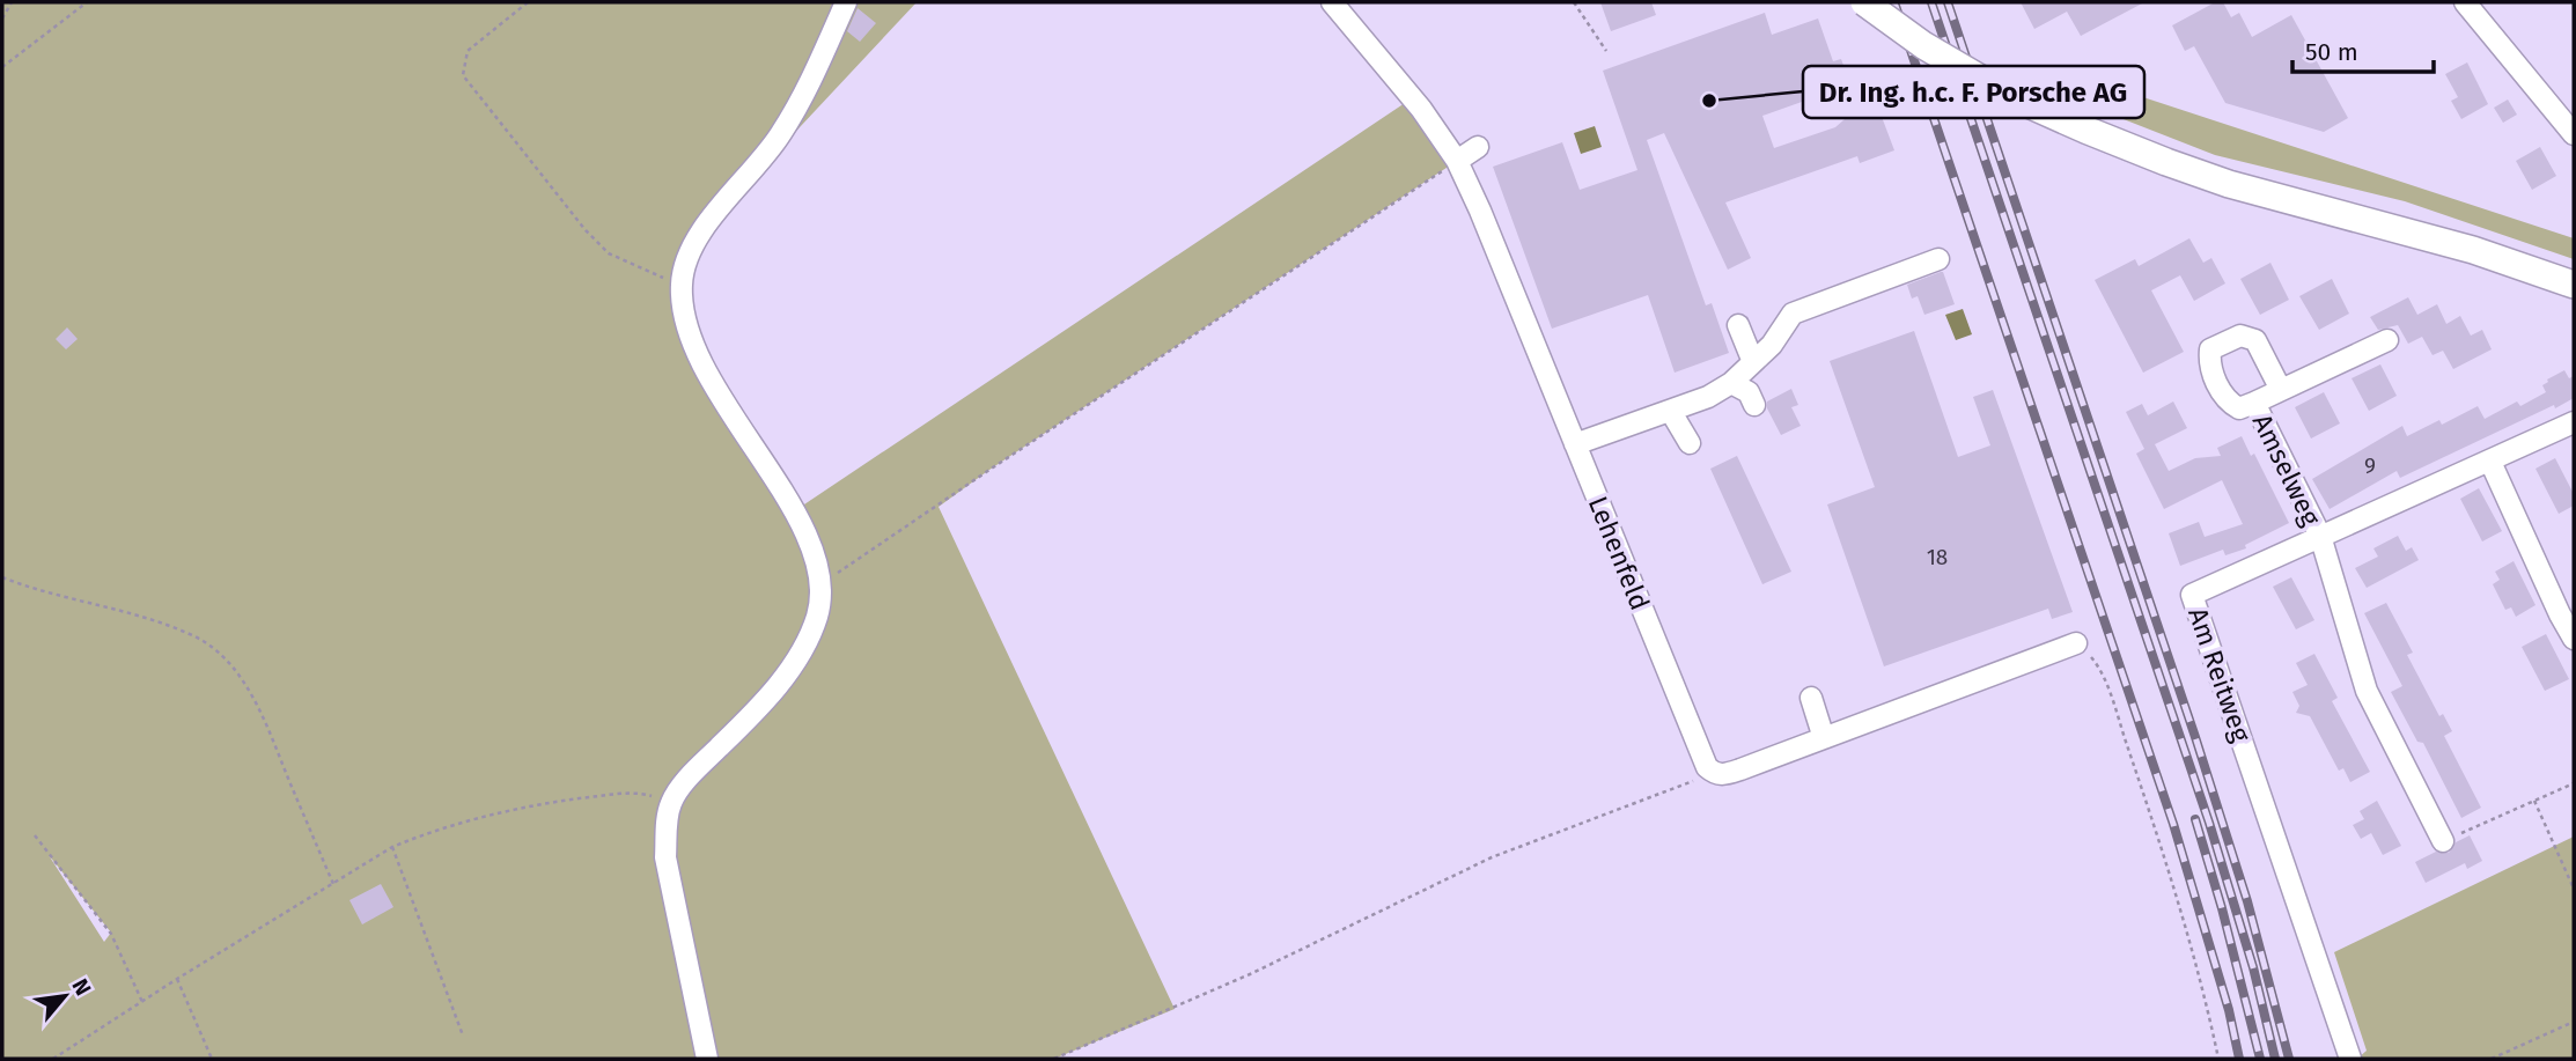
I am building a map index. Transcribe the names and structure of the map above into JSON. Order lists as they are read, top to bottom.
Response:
{
  "streets": {
    "street": ["Amselweg", "Lehenfeld", "Am Reitweg"]
  },
  "crossings": [
    ["Amselweg", "Am Reitweg"]
  ],
  "places": ["Dr. Ing. h.c. F. Porsche AG"],
  "house_numbers": ["9", "18"],
  "scale_bar": "50 m",
  "north": "top right"
}
